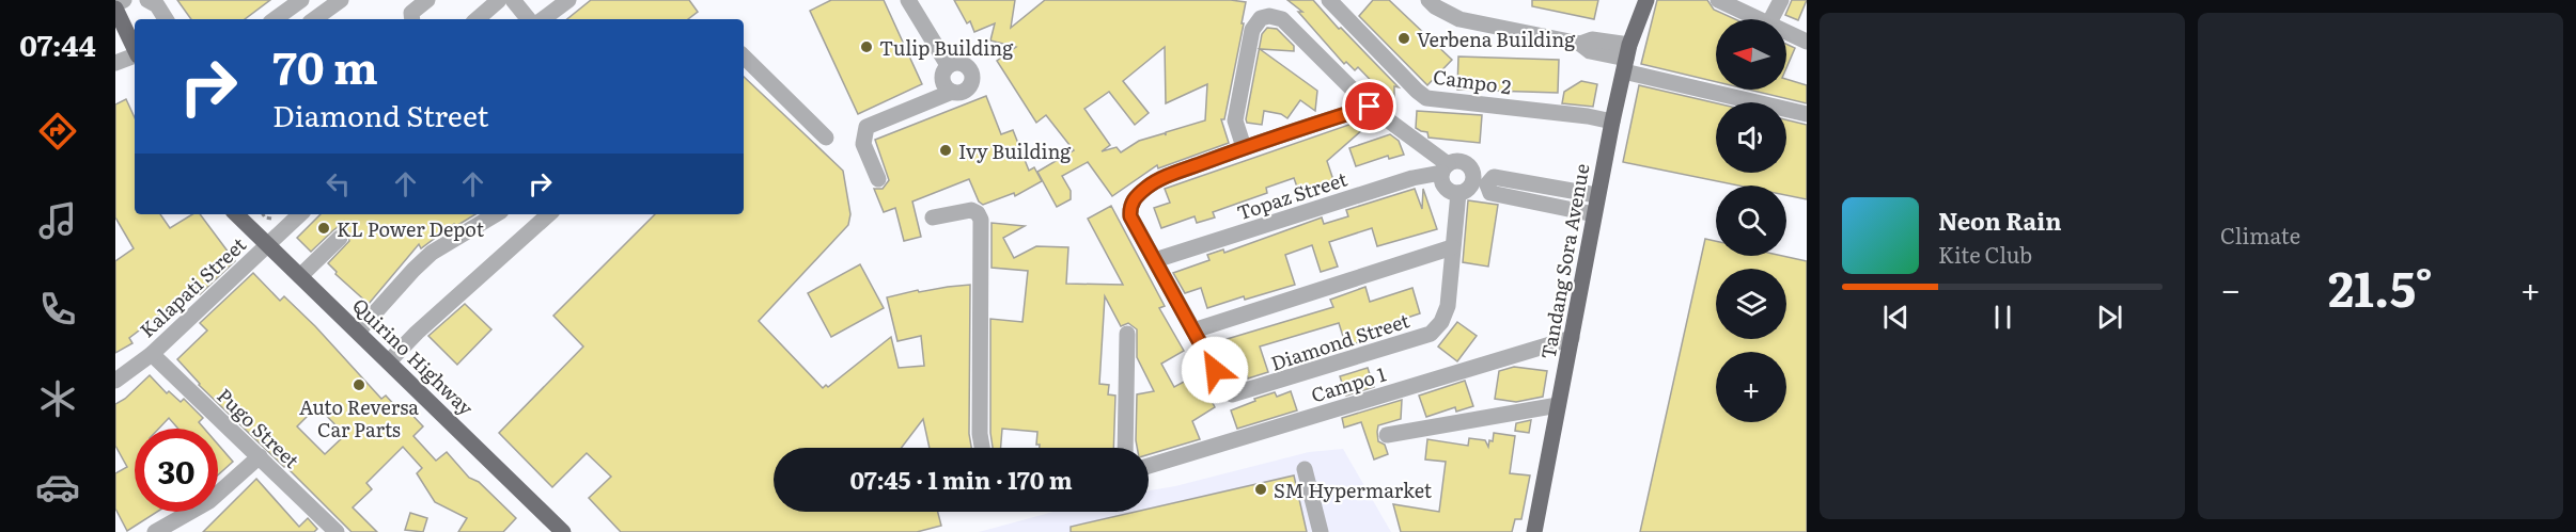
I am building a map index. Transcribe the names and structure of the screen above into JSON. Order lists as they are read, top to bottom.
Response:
{
  "streets": {
    "main road": ["Tandang Sora Avenue", "Quirino Highway"],
    "street": [
      "Campo 2",
      "Topaz Street",
      "Kalapati Street",
      "Diamond Street",
      "Campo 1",
      "Pugo Street"
    ]
  },
  "crossings": [
    ["Campo 2", "Tandang Sora Avenue"],
    ["Topaz Street", "Diamond Street"],
    ["Tandang Sora Avenue", "Campo 1"],
    ["Kalapati Street", "Quirino Highway"],
    ["Kalapati Street", "Pugo Street"]
  ],
  "places": [
    "Verbena Building",
    "Tulip Building",
    "Ivy Building",
    "KL Power Depot",
    "Auto Reversa Car Parts",
    "SM Hypermarket"
  ],
  "north": "left",
  "page": {
    "tabs": "07:44",
    "tile": "Climate",
    "map_buttons": "+",
    "turn": ["70 m", "Diamond Street"],
    "song": ["Neon Rain", "Kite Club"],
    "heat": ["−", "21.5°", "+"],
    "limit": "30",
    "trip": "07:45 · 1 min · 170 m"
  }
}
